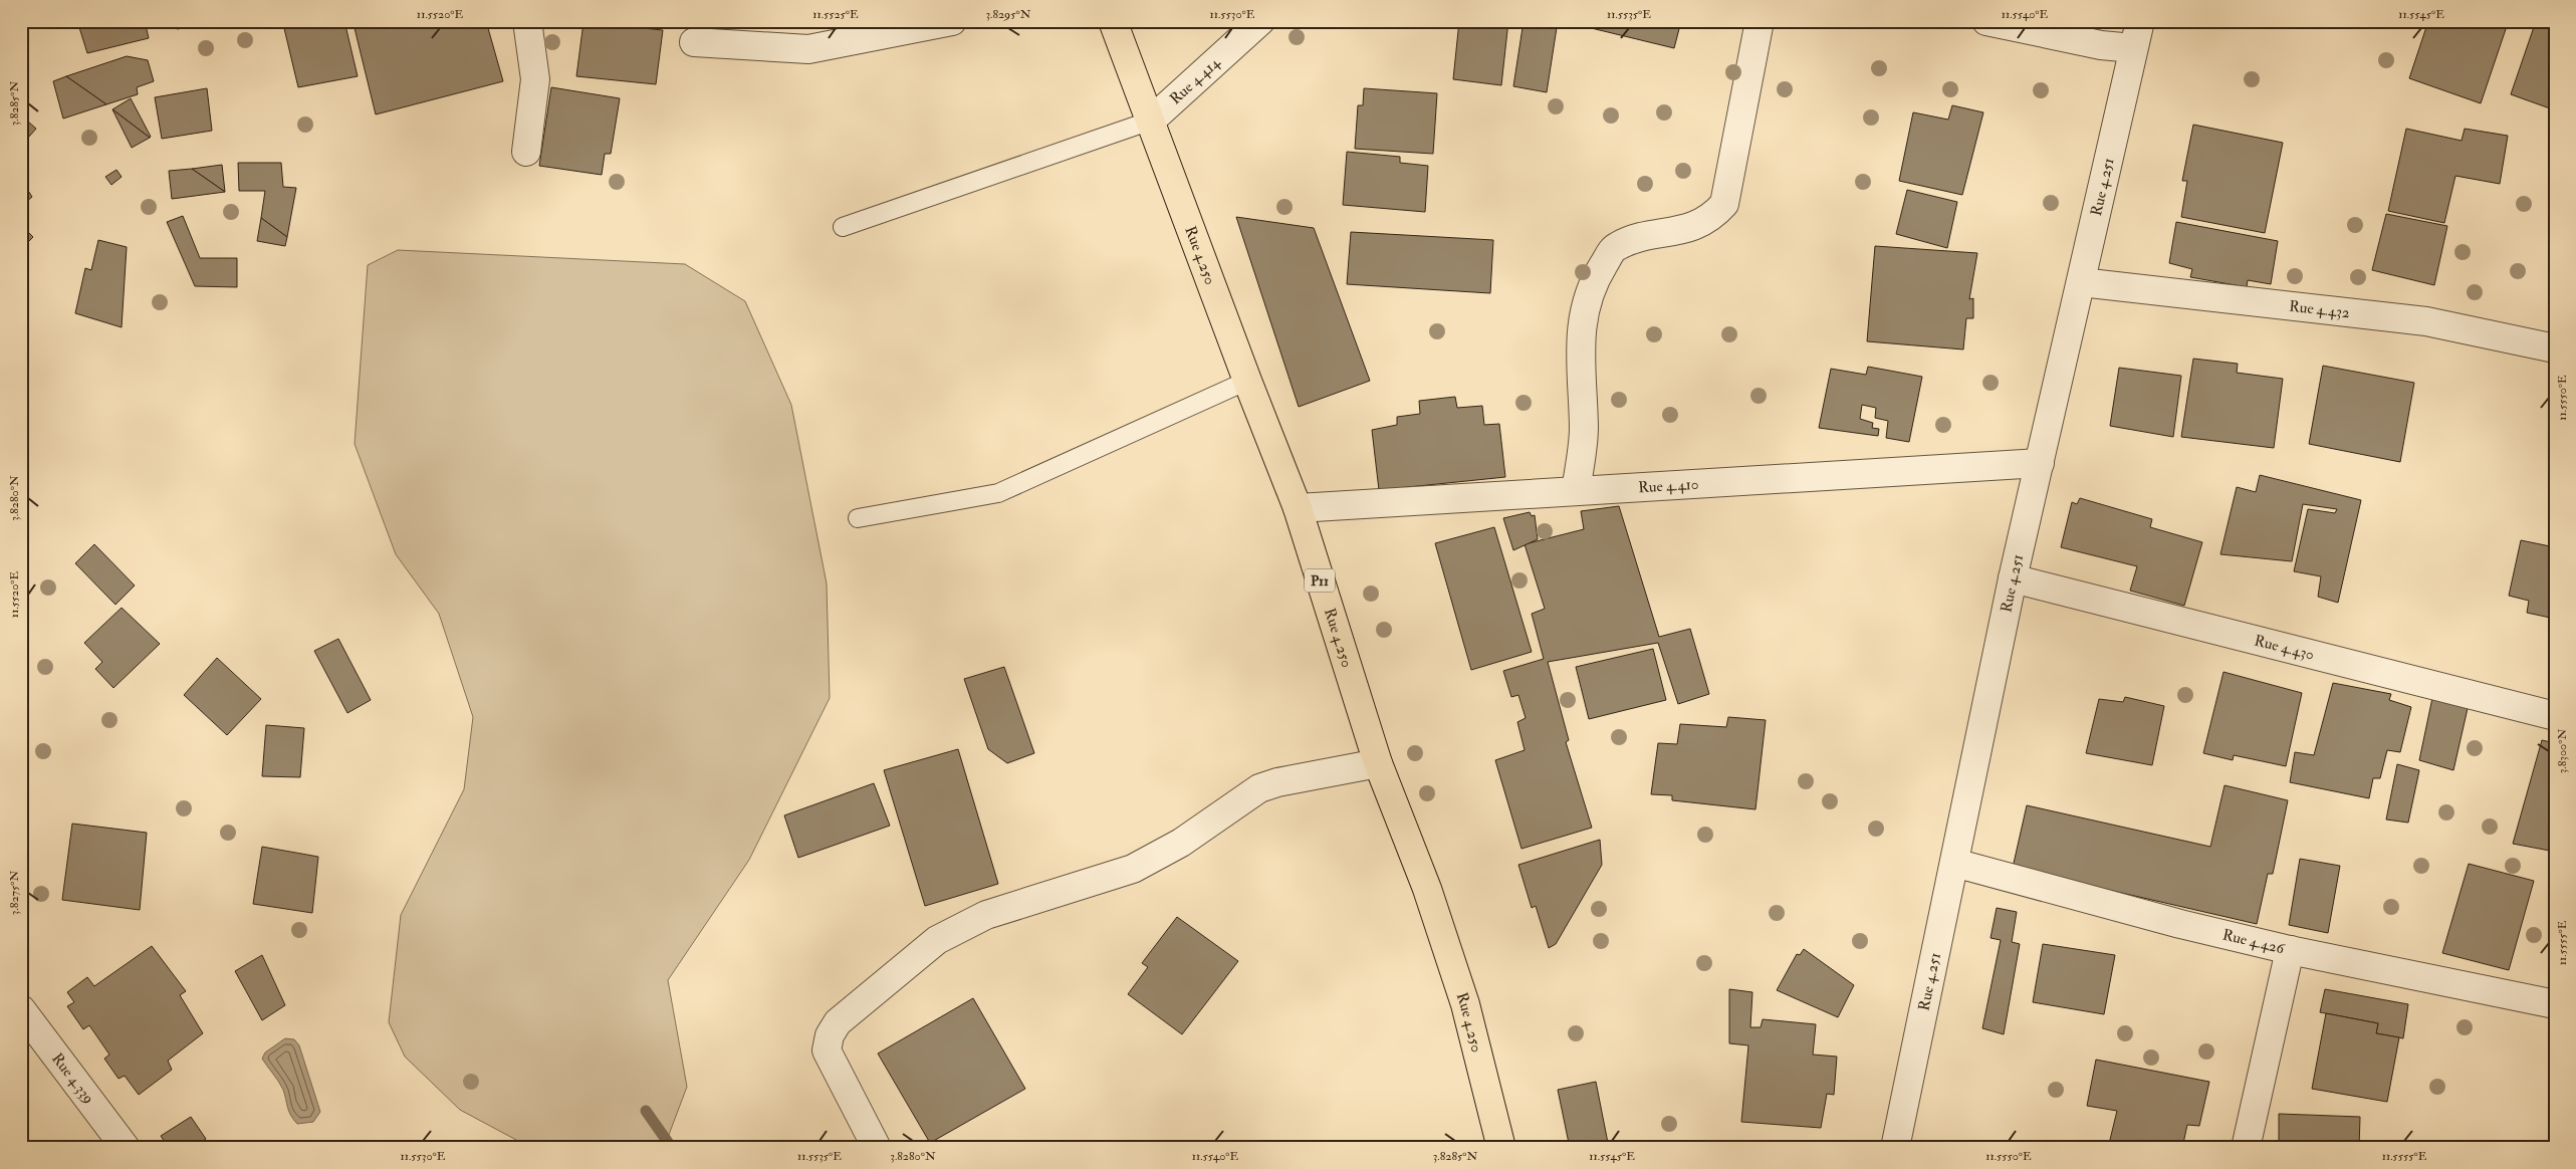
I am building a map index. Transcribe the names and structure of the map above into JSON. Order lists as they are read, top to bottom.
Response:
{
  "streets": {
    "main road": ["Rue 4.250", "P11"],
    "street": [
      "Rue 4.414",
      "Rue 4.251",
      "Rue 4.432",
      "Rue 4.410",
      "Rue 4.430",
      "Rue 4.426",
      "Rue 4.339"
    ]
  },
  "crossings": [
    ["Rue 4.414", "Rue 4.250"],
    ["Rue 4.251", "Rue 4.432"],
    ["Rue 4.251", "Rue 4.410"],
    ["Rue 4.251", "Rue 4.430"],
    ["Rue 4.251", "Rue 4.426"],
    ["Rue 4.250", "Rue 4.410"]
  ],
  "coordinates": [
    "11.5520°E",
    "11.5525°E",
    "3.8295°N",
    "11.5530°E",
    "11.5535°E",
    "11.5540°E",
    "11.5545°E",
    "3.8285°N",
    "11.5550°E",
    "3.8280°N",
    "3.8300°N",
    "3.8275°N",
    "11.5555°E"
  ]
}
